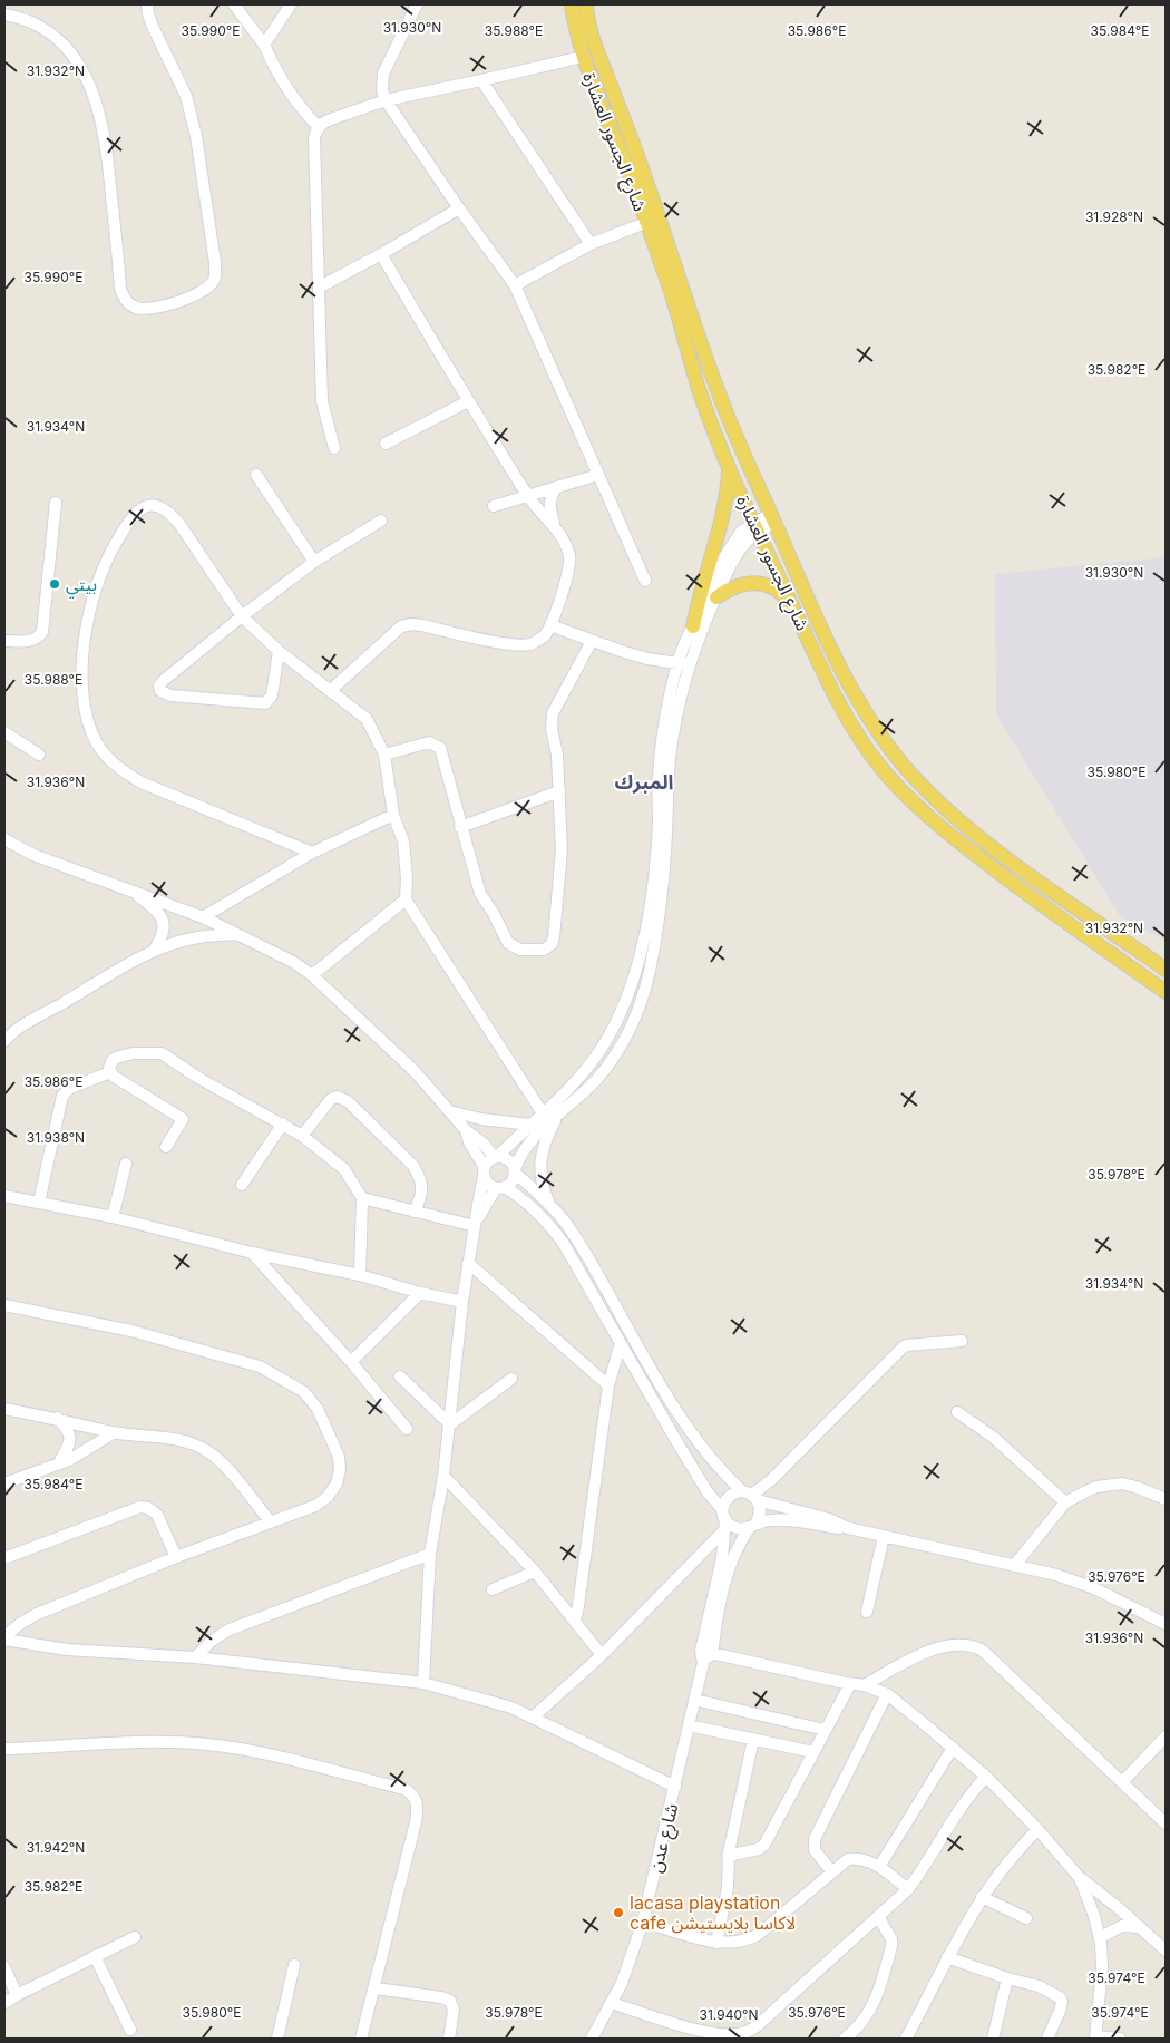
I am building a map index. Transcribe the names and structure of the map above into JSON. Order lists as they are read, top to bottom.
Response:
{
  "streets": {
    "main road": ["شارع الجسور العشارة"],
    "street": ["شارع عدن"]
  },
  "districts": ["المبرك"],
  "places": ["بيتي", "lacasa playstation cafe لاكاسا بلايستيشن"],
  "coordinates": [
    "31.930°N",
    "35.990°E",
    "35.988°E",
    "35.986°E",
    "35.984°E",
    "31.932°N",
    "31.928°N",
    "35.982°E",
    "31.934°N",
    "35.980°E",
    "31.936°N",
    "31.938°N",
    "35.978°E",
    "35.976°E",
    "31.942°N",
    "35.974°E",
    "31.940°N"
  ]
}
